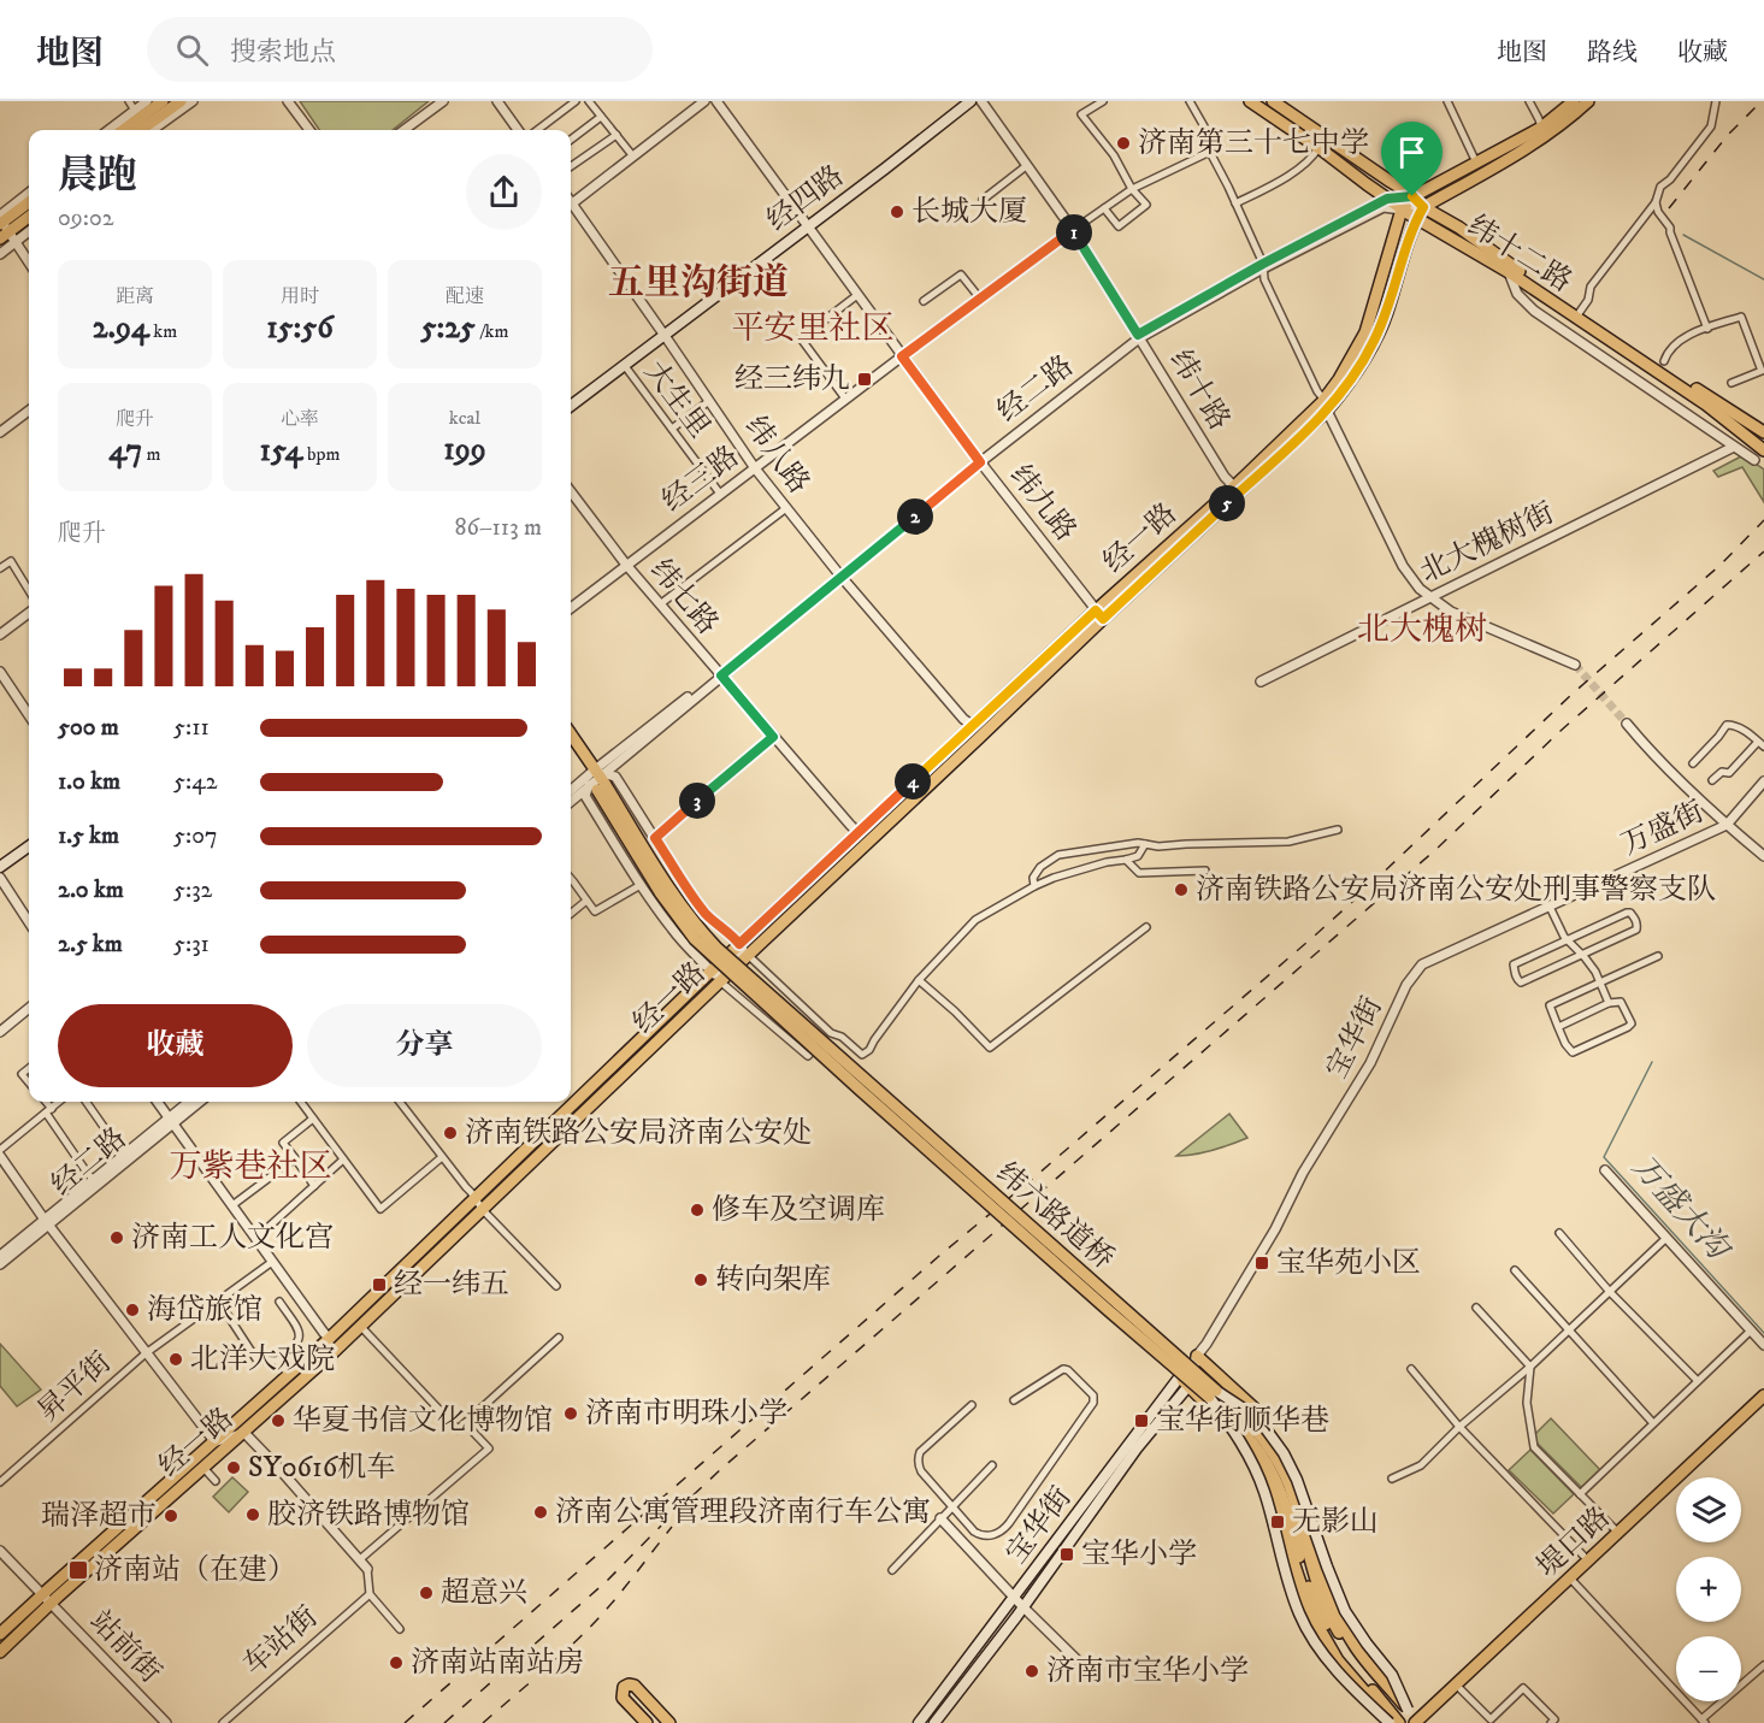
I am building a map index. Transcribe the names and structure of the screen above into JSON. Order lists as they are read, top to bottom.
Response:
{
  "streets": {
    "main road": [
      "经四路",
      "纬十二路",
      "经二路",
      "经一路",
      "宝华街",
      "纬六路道桥",
      "堤口路"
    ],
    "street": [
      "纬十路",
      "大生里",
      "纬八路",
      "经三路",
      "纬九路",
      "北大槐树街",
      "纬七路",
      "万盛街",
      "昇平街",
      "车站街",
      "站前街"
    ]
  },
  "crossings": [
    ["经四路", "大生里"],
    ["经四路", "纬八路"],
    ["经四路", "纬九路"],
    ["纬十二路", "经二路"],
    ["纬十二路", "经一路"],
    ["经二路", "纬十路"],
    ["经二路", "纬八路"],
    ["经二路", "纬九路"],
    ["经二路", "经一路"],
    ["经二路", "纬七路"],
    ["经二路", "纬六路道桥"],
    ["纬十路", "经三路"],
    ["纬十路", "经一路"],
    ["大生里", "经三路"],
    ["纬八路", "经三路"],
    ["纬八路", "经一路"],
    ["经三路", "纬九路"],
    ["经三路", "纬七路"],
    ["纬九路", "经一路"],
    ["经一路", "纬七路"],
    ["经一路", "站前街"],
    ["万盛街", "宝华街"],
    ["纬六路道桥", "堤口路"]
  ],
  "districts": [
    "五里沟街道",
    "平安里社区",
    "北大槐树",
    "万紫巷社区"
  ],
  "water": ["万盛大沟"],
  "places": {
    "other": [
      "济南第三十七中学",
      "长城大厦",
      "济南铁路公安局济南公安处刑事警察支队",
      "济南铁路公安局济南公安处",
      "修车及空调库",
      "济南工人文化宫",
      "转向架库",
      "海岱旅馆",
      "北洋大戏院",
      "济南市明珠小学",
      "华夏书信文化博物馆",
      "SY0616机车",
      "济南公寓管理段济南行车公寓",
      "胶济铁路博物馆",
      "瑞泽超市",
      "超意兴",
      "济南站南站房",
      "济南市宝华小学"
    ],
    "transit": [
      "经三纬九",
      "宝华苑小区",
      "经一纬五",
      "宝华街顺华巷",
      "无影山",
      "宝华小学",
      "济南站（在建）"
    ]
  },
  "page": {
    "header": "地图",
    "search": "搜索地点",
    "nav": ["地图", "路线", "收藏"],
    "heading": ["晨跑", "09:02"],
    "pins": [
      "1",
      "5",
      "2",
      "4",
      "3"
    ],
    "stats": [
      ["距离", "2.94 km"],
      ["用时", "15:56"],
      ["配速", "5:25 /km"],
      ["爬升", "47 m"],
      ["心率", "154 bpm"],
      ["kcal", "199"]
    ],
    "chart": ["爬升", "86–113 m"],
    "list": [
      {
        "name": "500 m",
        "note": "5:11"
      },
      {
        "name": "1.0 km",
        "note": "5:42"
      },
      {
        "name": "1.5 km",
        "note": "5:07"
      },
      {
        "name": "2.0 km",
        "note": "5:32"
      },
      {
        "name": "2.5 km",
        "note": "5:31"
      }
    ],
    "buttons": ["收藏", "分享"],
    "map_buttons": ["+", "−"]
  }
}
